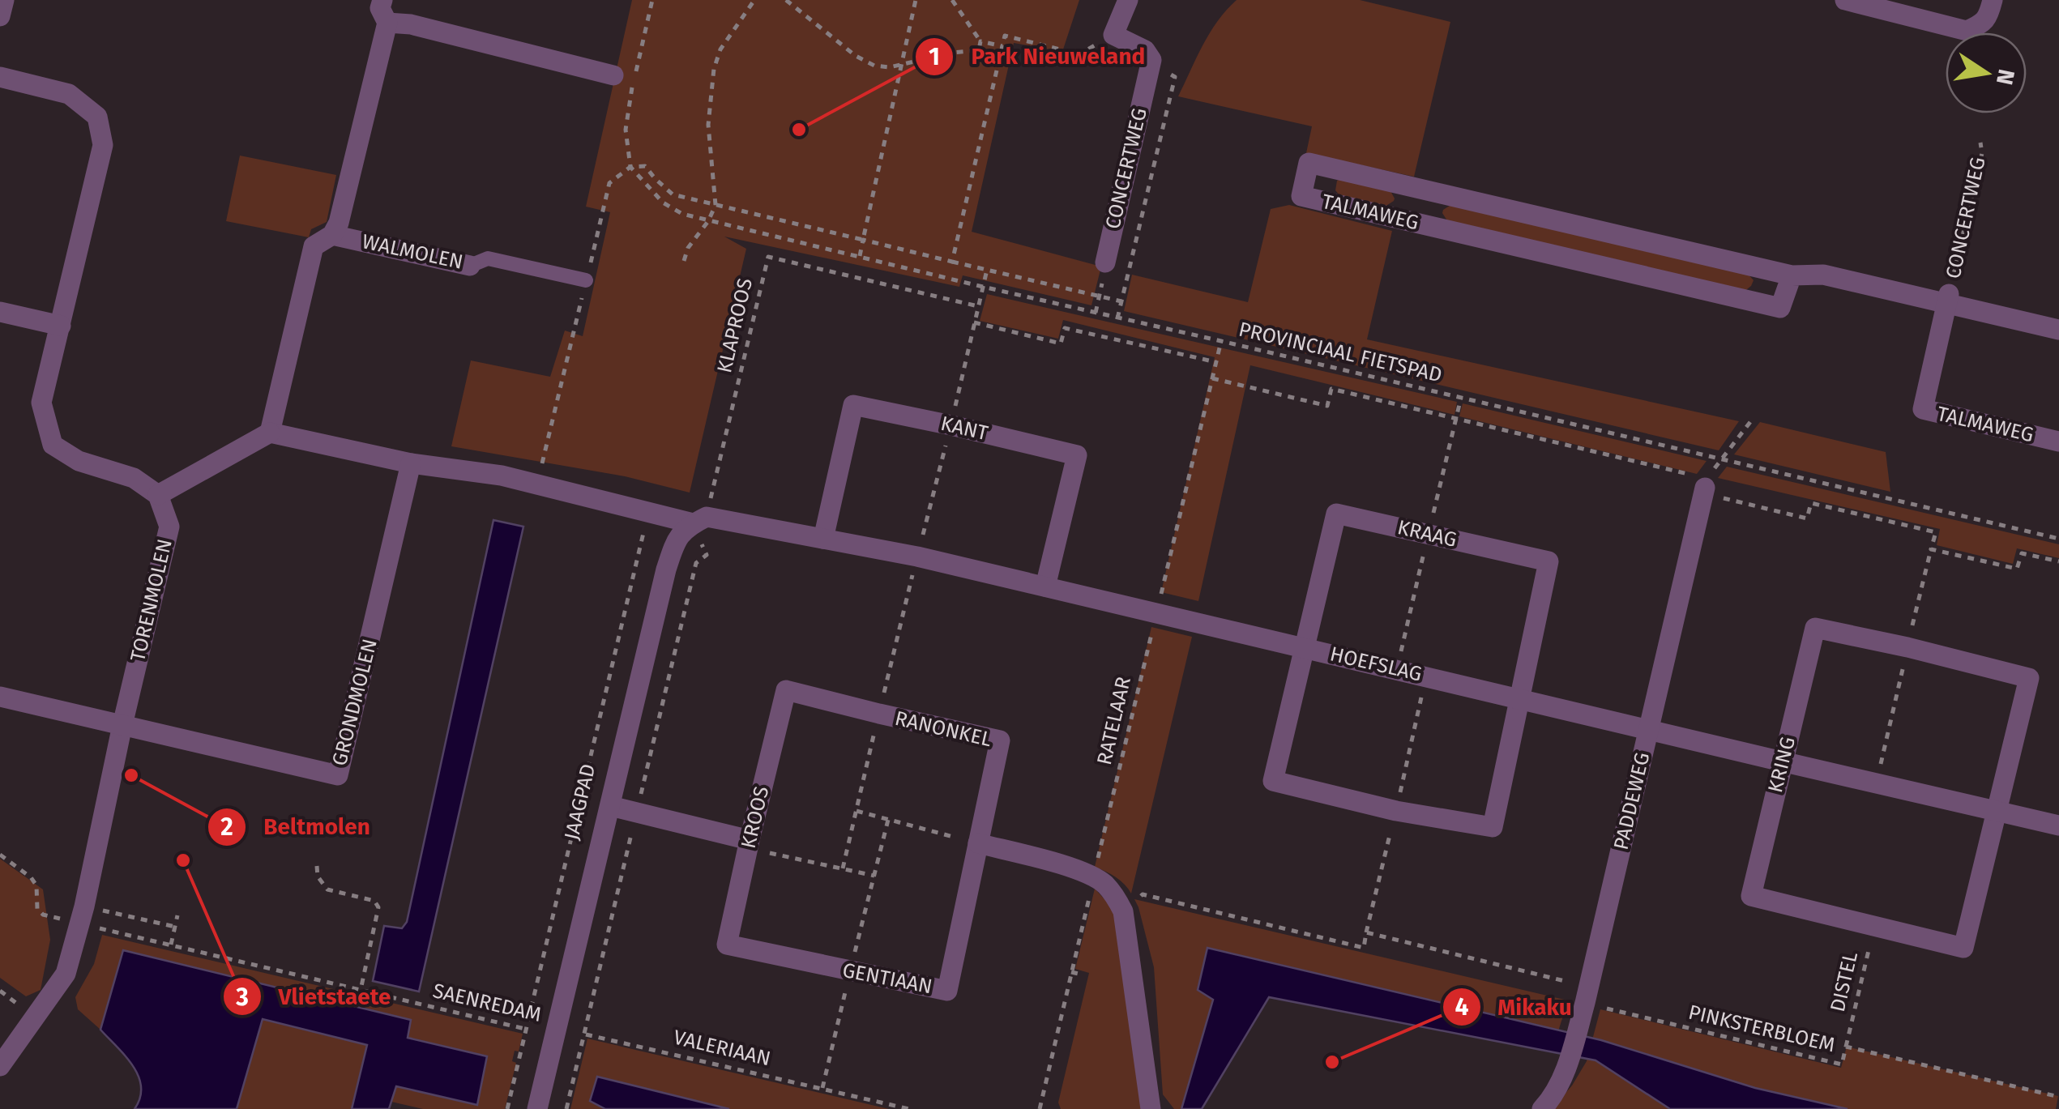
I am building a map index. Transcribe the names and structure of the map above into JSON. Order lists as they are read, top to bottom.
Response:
{
  "streets": {
    "street": [
      "CONCERTWEG",
      "TALMAWEG",
      "WALMOLEN",
      "KANT",
      "KRAAG",
      "TORENMOLEN",
      "HOEFSLAG",
      "GRONDMOLEN",
      "RANONKEL",
      "KRING",
      "PADDEWEG",
      "JAAGPAD",
      "KROOS",
      "GENTIAAN"
    ],
    "path": [
      "KLAPROOS",
      "PROVINCIAAL FIETSPAD",
      "RATELAAR",
      "DISTEL",
      "SAENREDAM",
      "PINKSTERBLOEM",
      "VALERIAAN"
    ]
  },
  "crossings": [
    ["CONCERTWEG", "TALMAWEG"],
    ["KLAPROOS", "HOEFSLAG"],
    ["KLAPROOS", "JAAGPAD"],
    ["PROVINCIAAL FIETSPAD", "RATELAAR"],
    ["KANT", "HOEFSLAG"],
    ["KRAAG", "HOEFSLAG"],
    ["TORENMOLEN", "GRONDMOLEN"],
    ["TORENMOLEN", "SAENREDAM"],
    ["HOEFSLAG", "RATELAAR"],
    ["HOEFSLAG", "KRING"],
    ["HOEFSLAG", "PADDEWEG"],
    ["HOEFSLAG", "JAAGPAD"],
    ["RANONKEL", "KROOS"],
    ["RANONKEL", "GENTIAAN"],
    ["KRING", "DISTEL"],
    ["PADDEWEG", "PINKSTERBLOEM"],
    ["JAAGPAD", "SAENREDAM"],
    ["JAAGPAD", "VALERIAAN"],
    ["KROOS", "GENTIAAN"],
    ["DISTEL", "PINKSTERBLOEM"],
    ["SAENREDAM", "VALERIAAN"]
  ],
  "places": [
    "Park Nieuweland",
    "Beltmolen",
    "Vlietstaete",
    "Mikaku"
  ],
  "north": "right"
}
